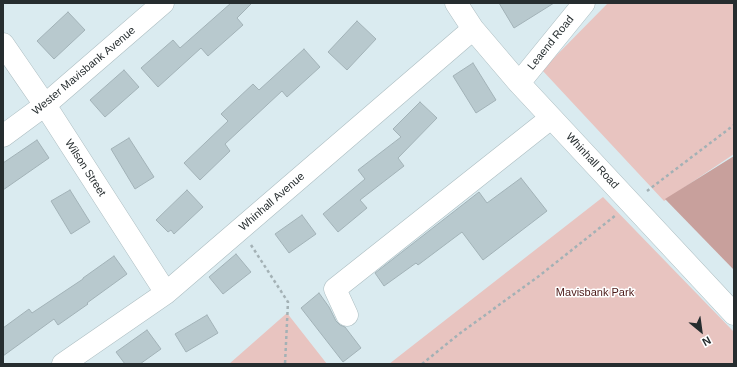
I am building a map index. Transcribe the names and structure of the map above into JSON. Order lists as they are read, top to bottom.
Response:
{
  "streets": {
    "street": [
      "Leaend Road",
      "Wester Mavisbank Avenue",
      "Whinhall Road",
      "Wilson Street",
      "Whinhall Avenue"
    ]
  },
  "crossings": [
    ["Leaend Road", "Whinhall Road"],
    ["Wester Mavisbank Avenue", "Wilson Street"],
    ["Whinhall Road", "Whinhall Avenue"],
    ["Wilson Street", "Whinhall Avenue"]
  ],
  "parks": ["Mavisbank Park"],
  "north": "bottom right"
}
